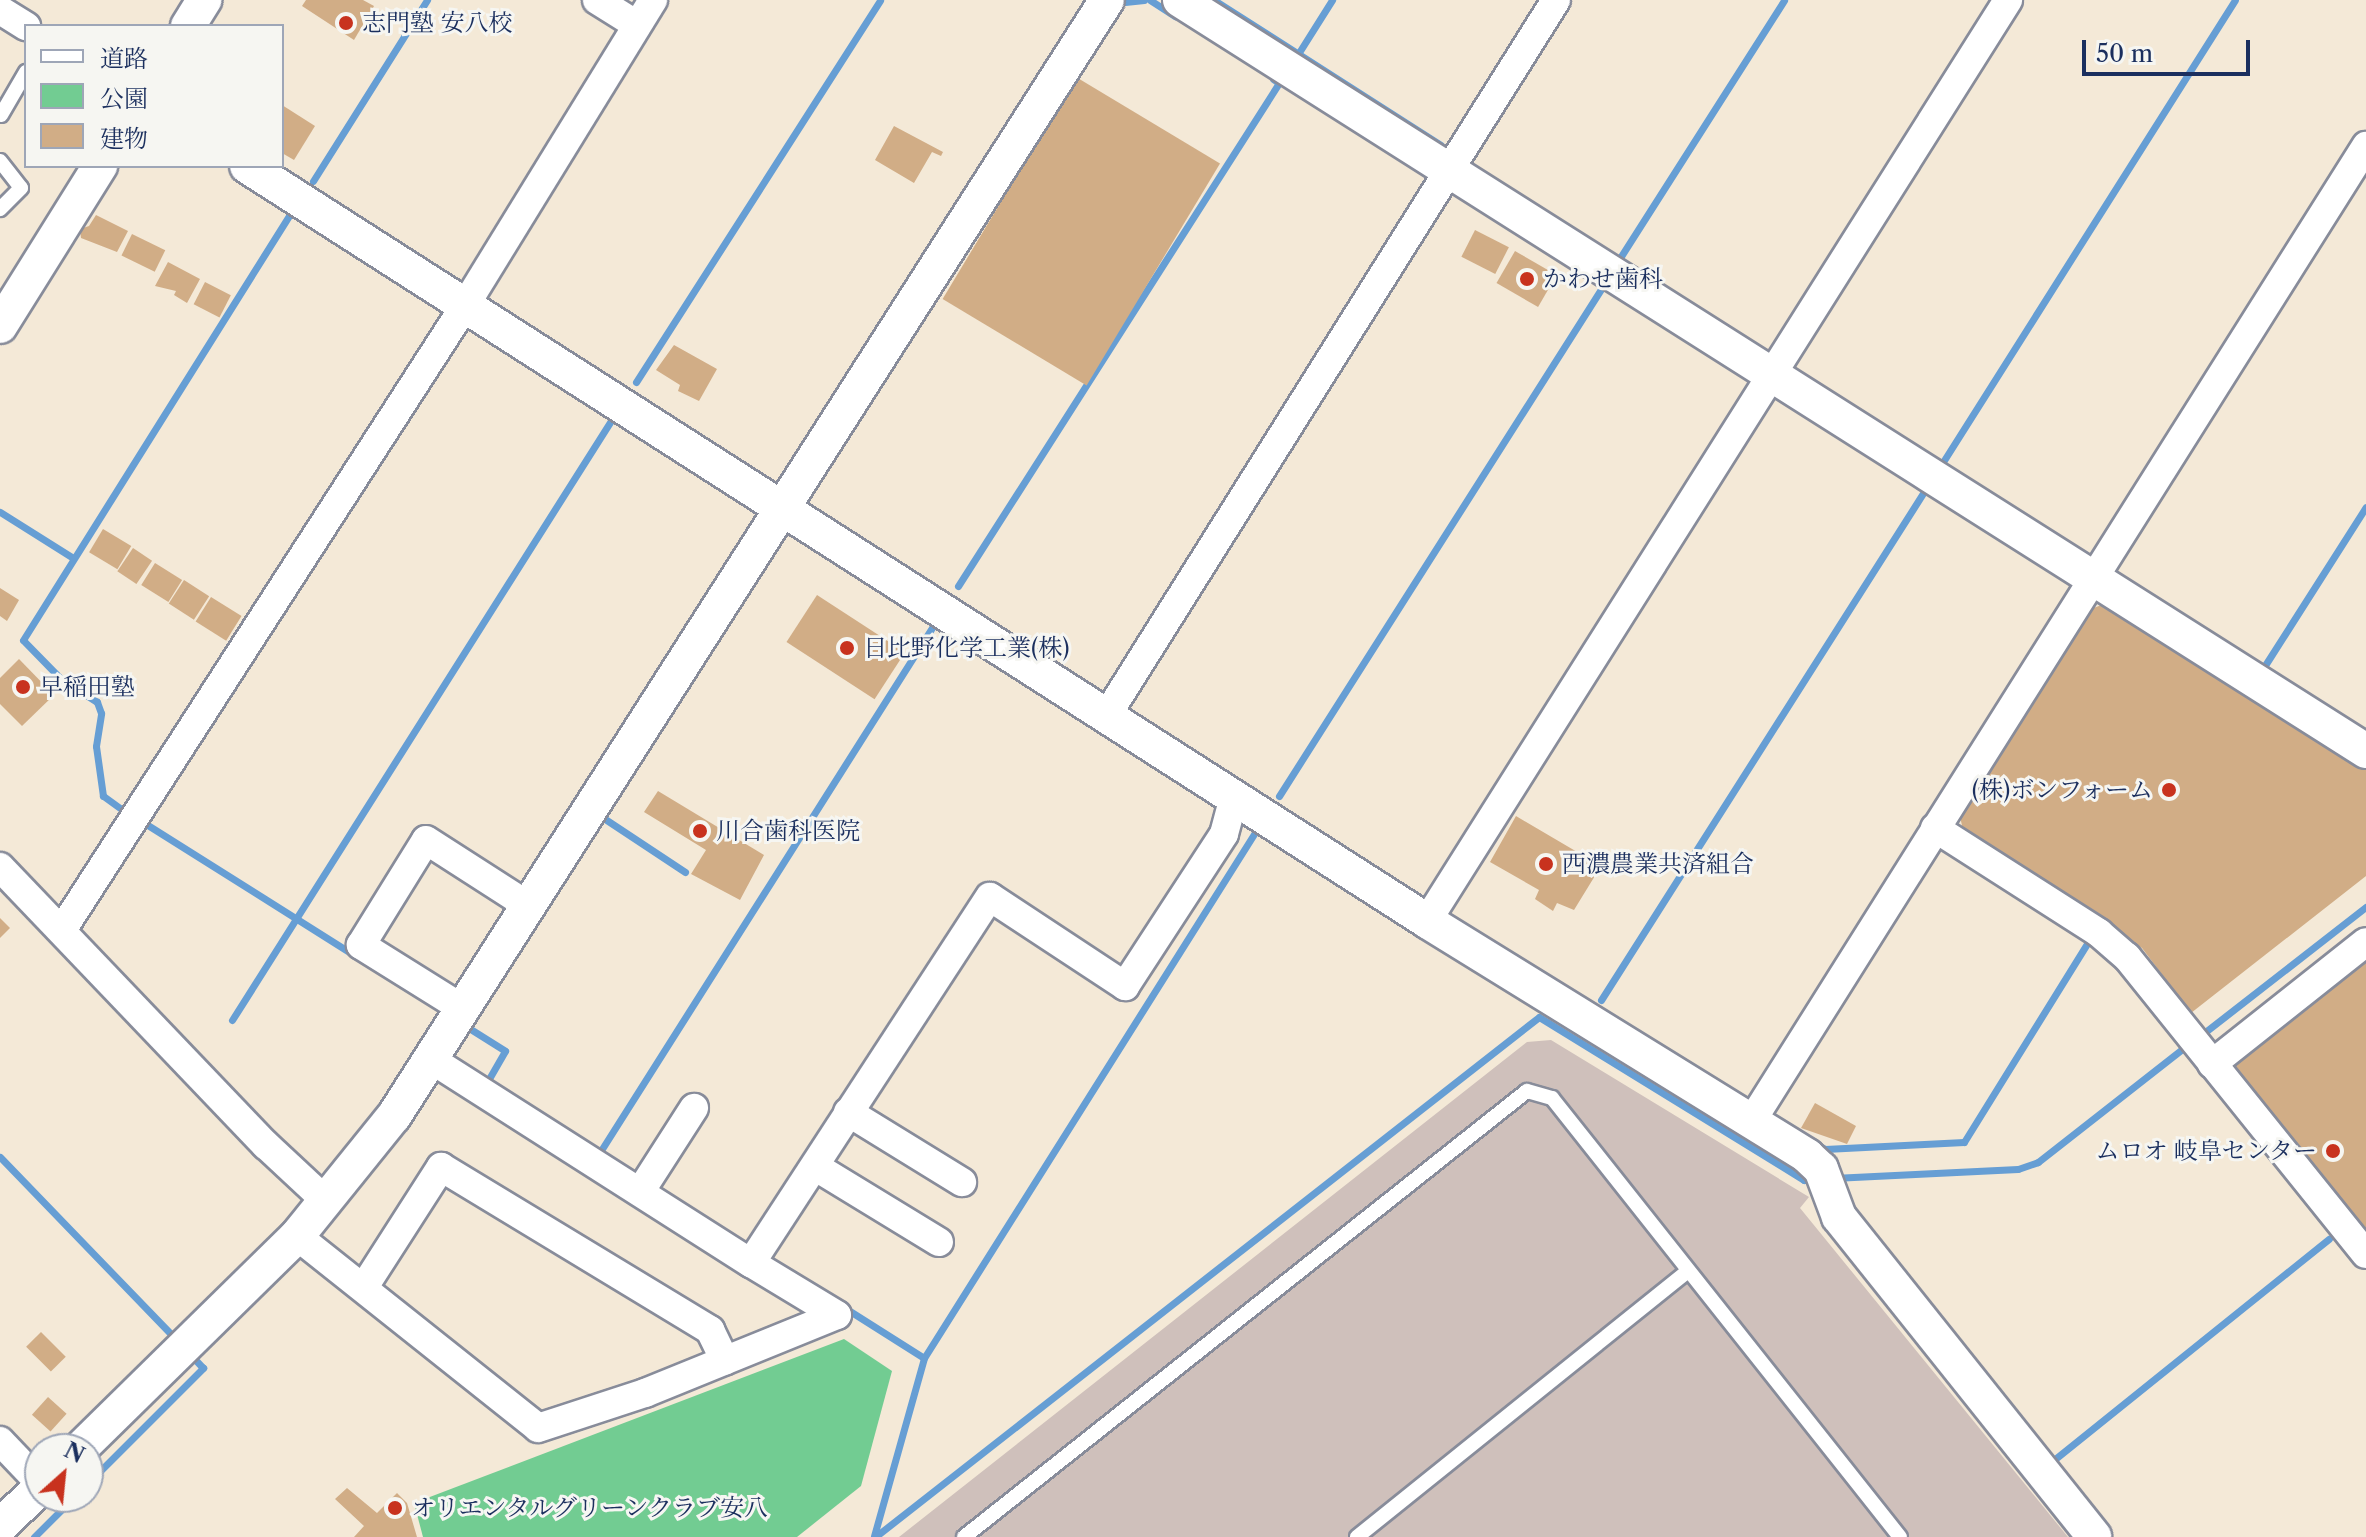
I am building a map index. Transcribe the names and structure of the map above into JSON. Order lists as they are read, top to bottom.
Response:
{
  "places": [
    "志門塾 安八校",
    "かわせ歯科",
    "日比野化学工業(株)",
    "早稲田塾",
    "(株)ボンフォーム",
    "川合歯科医院",
    "西濃農業共済組合",
    "ムロオ 岐阜センター",
    "オリエンタルグリーンクラブ安八"
  ],
  "legend": ["道路", "公園", "建物"],
  "scale_bar": "50 m",
  "north": "top right"
}
